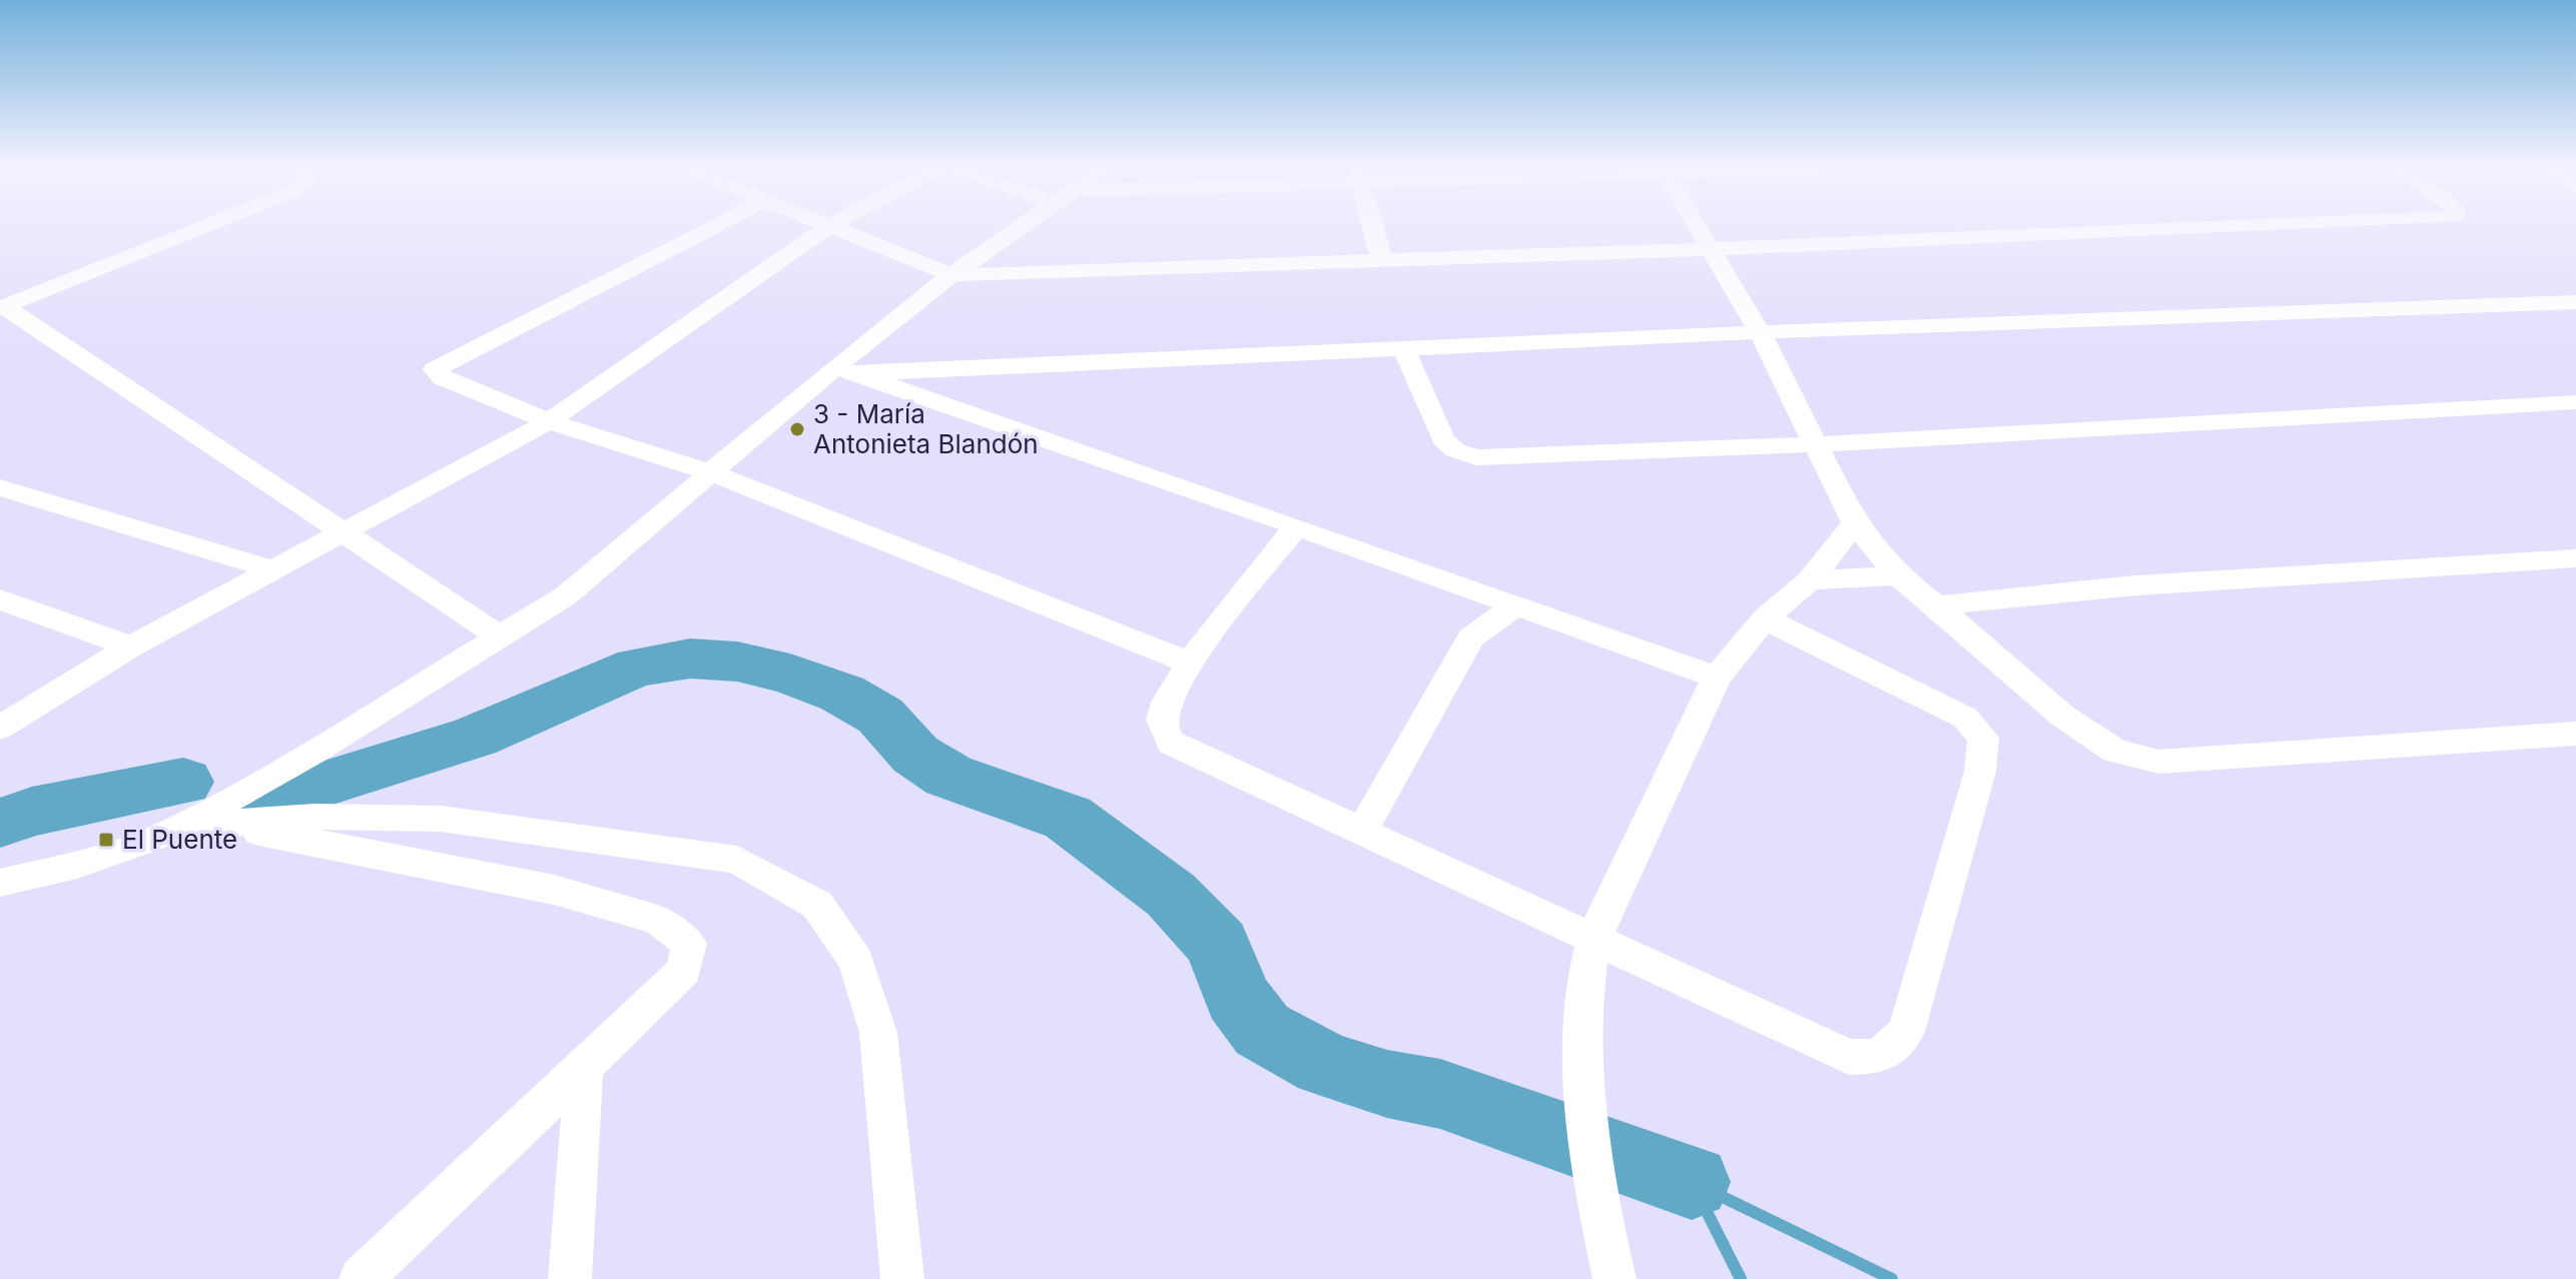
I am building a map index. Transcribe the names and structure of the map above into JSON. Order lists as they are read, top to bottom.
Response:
{
  "places": {
    "other": ["3 - María Antonieta Blandón"],
    "transit": ["El Puente"]
  }
}
